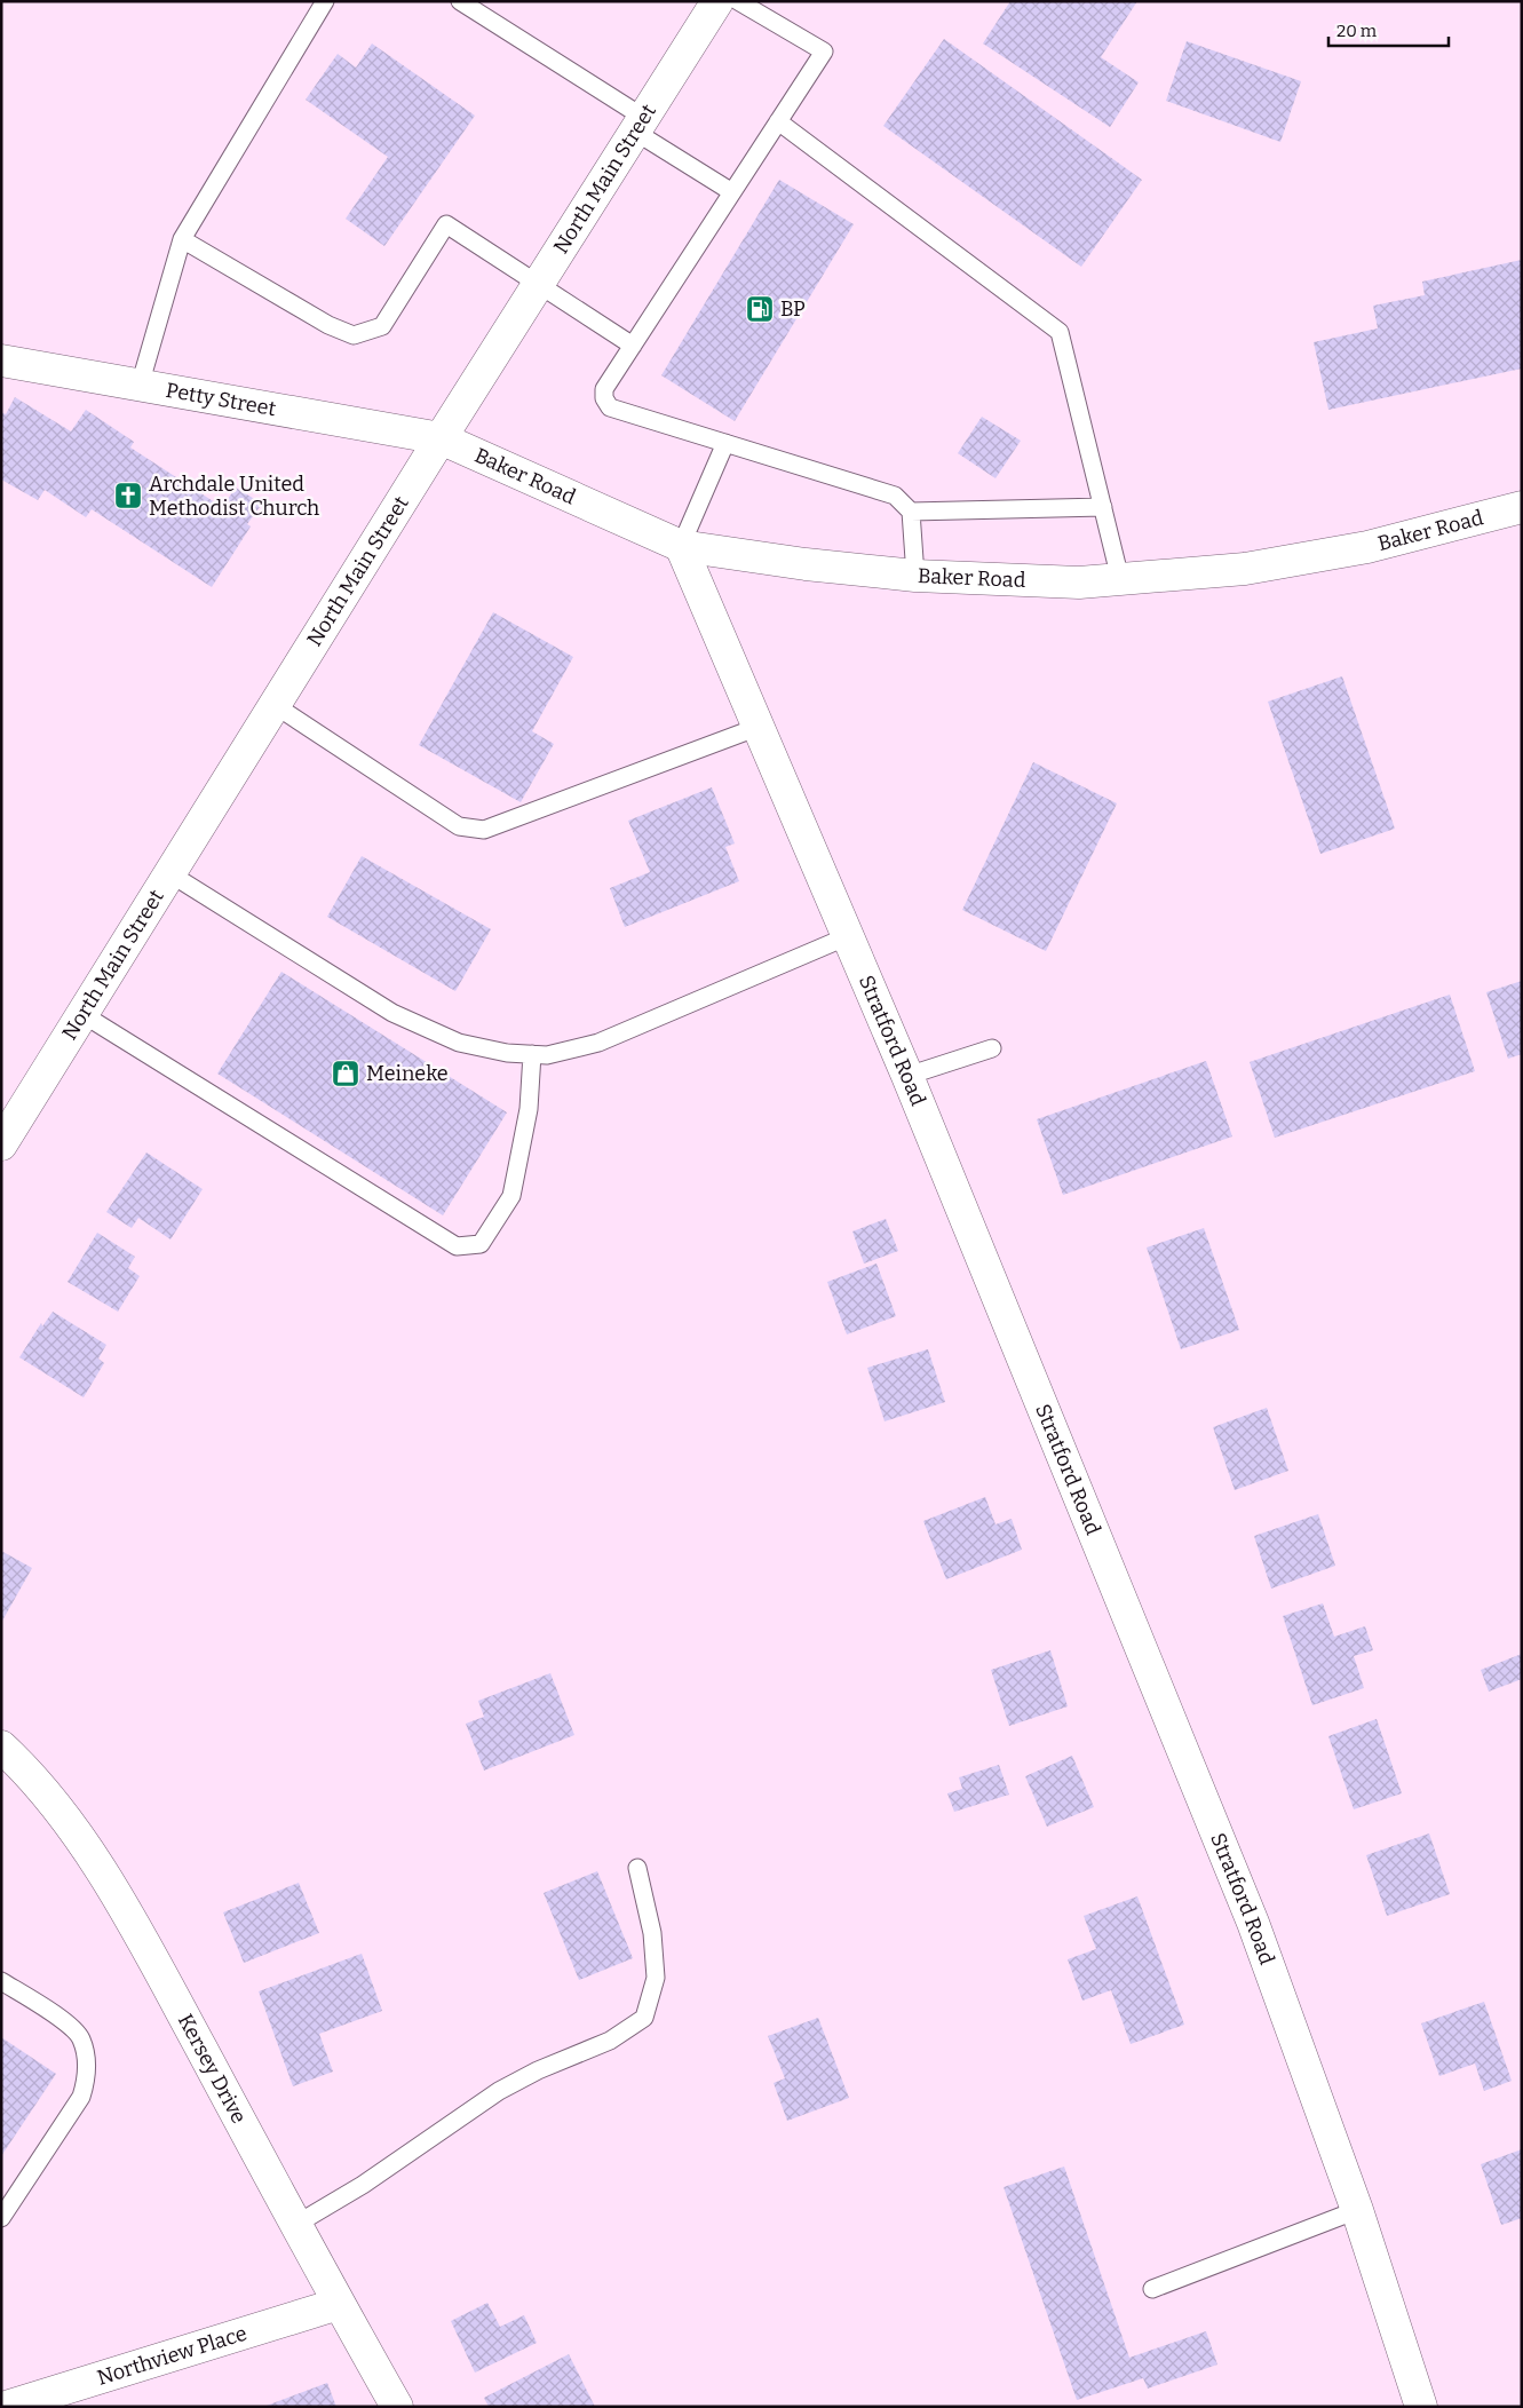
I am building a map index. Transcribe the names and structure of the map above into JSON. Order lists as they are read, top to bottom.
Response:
{
  "streets": {
    "street": [
      "North Main Street",
      "Petty Street",
      "Baker Road",
      "Stratford Road",
      "Kersey Drive",
      "Northview Place"
    ]
  },
  "crossings": [
    ["North Main Street", "Petty Street"],
    ["North Main Street", "Baker Road"],
    ["Petty Street", "Baker Road"],
    ["Baker Road", "Stratford Road"],
    ["Kersey Drive", "Northview Place"]
  ],
  "places": {
    "fuel station": ["BP"],
    "church": ["Archdale United Methodist Church"],
    "shop": ["Meineke"]
  },
  "scale_bar": "20 m"
}
